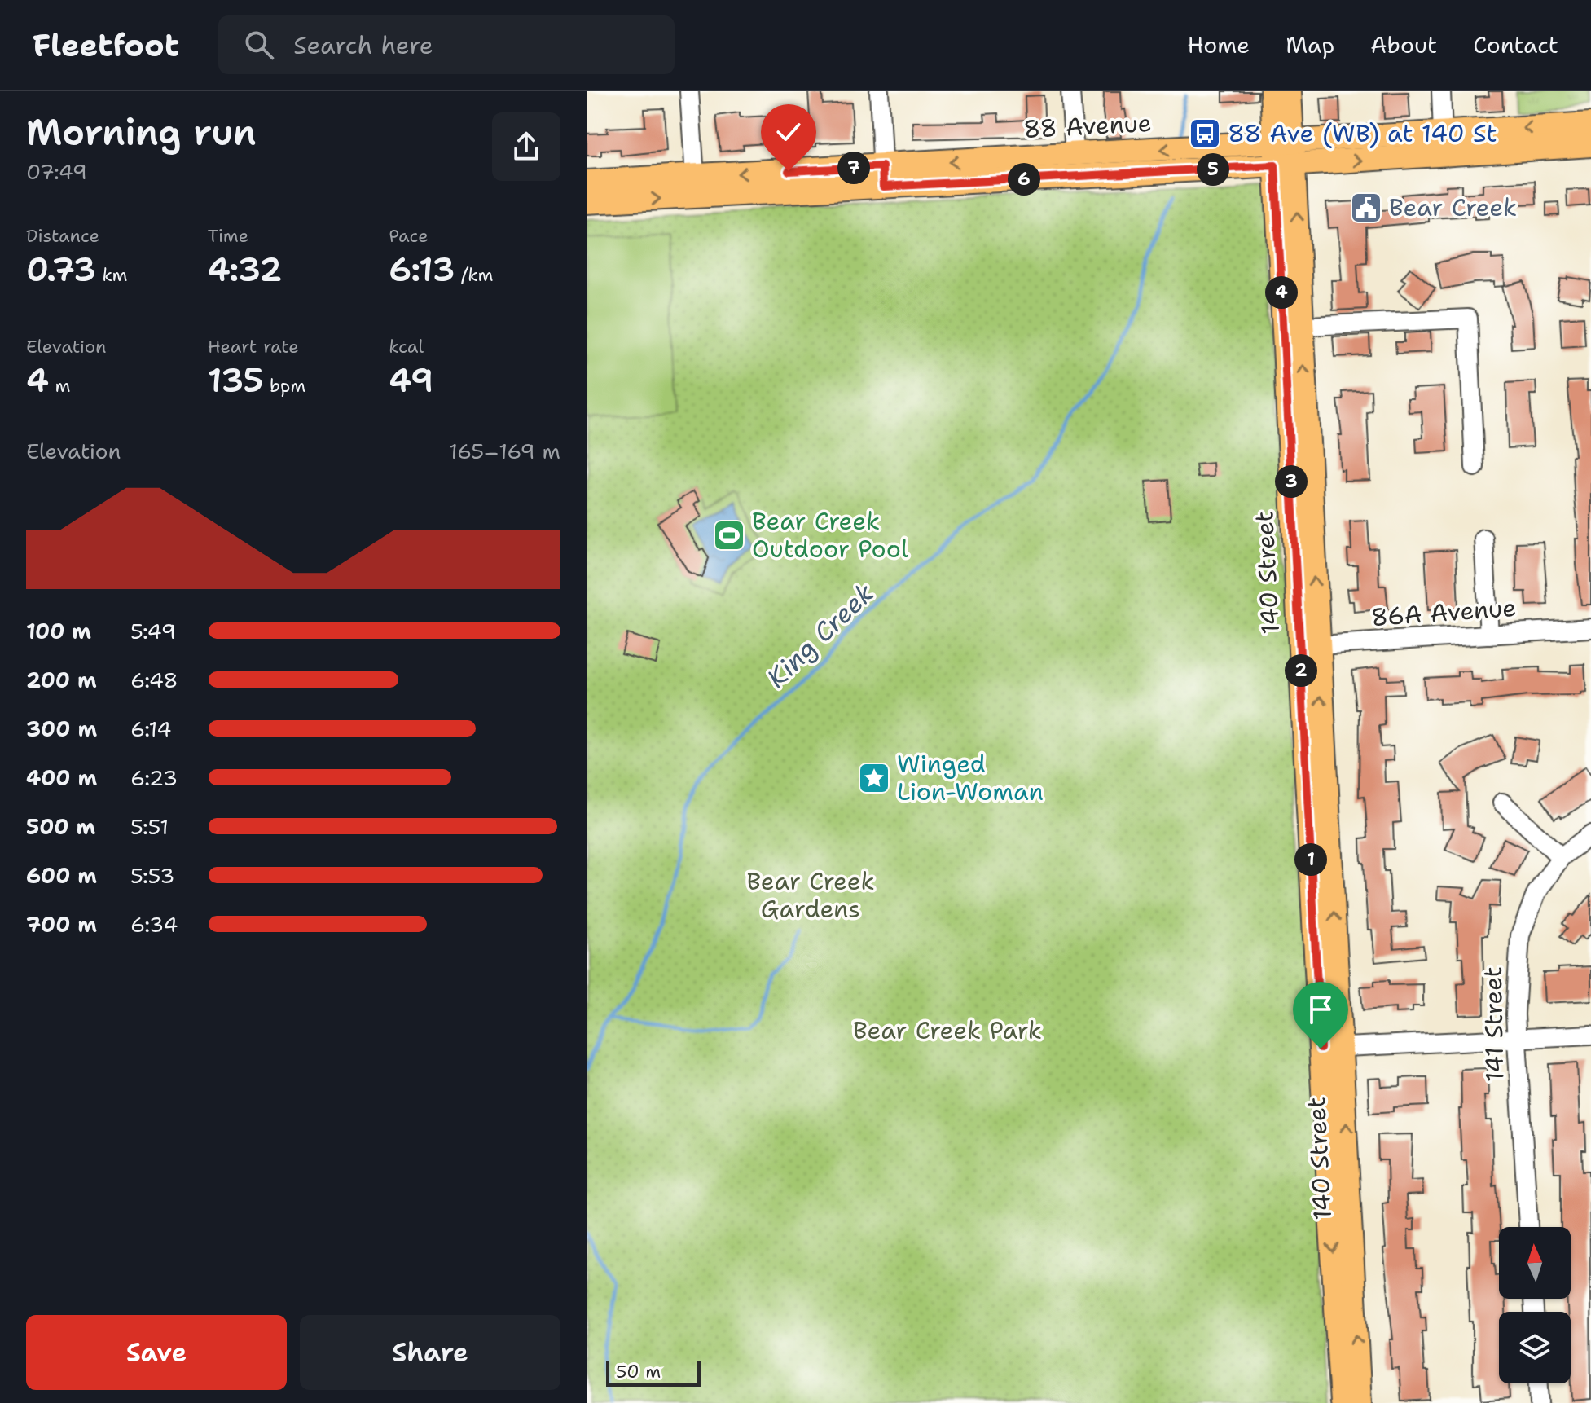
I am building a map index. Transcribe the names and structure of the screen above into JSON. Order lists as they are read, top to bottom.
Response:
{
  "streets": {
    "main road": ["88 Avenue", "140 Street"],
    "street": ["86A Avenue", "141 Street"]
  },
  "crossings": [
    ["88 Avenue", "140 Street"],
    ["140 Street", "86A Avenue"]
  ],
  "water": ["King Creek"],
  "parks": ["Bear Creek Gardens", "Bear Creek Park"],
  "places": {
    "bus stop": ["88 Ave (WB) at 140 St"],
    "public building": ["Bear Creek"],
    "sports": ["Bear Creek Outdoor Pool"],
    "place": ["Winged Lion-Woman"]
  },
  "scale_bar": "50 m",
  "north": "top",
  "page": {
    "header": "Fleetfoot",
    "search": "Search here",
    "nav": [
      "Home",
      "Map",
      "About",
      "Contact"
    ],
    "heading": ["Morning run", "07:49"],
    "pins": [
      "7",
      "5",
      "6",
      "4",
      "3",
      "2",
      "1"
    ],
    "stats": [
      ["Distance", "0.73 km"],
      ["Time", "4:32"],
      ["Pace", "6:13 /km"],
      ["Elevation", "4 m"],
      ["Heart rate", "135 bpm"],
      ["kcal", "49"]
    ],
    "chart": ["Elevation", "165–169 m"],
    "list": [
      {
        "name": "100 m",
        "note": "5:49"
      },
      {
        "name": "200 m",
        "note": "6:48"
      },
      {
        "name": "300 m",
        "note": "6:14"
      },
      {
        "name": "400 m",
        "note": "6:23"
      },
      {
        "name": "500 m",
        "note": "5:51"
      },
      {
        "name": "600 m",
        "note": "5:53"
      },
      {
        "name": "700 m",
        "note": "6:34"
      }
    ],
    "buttons": ["Save", "Share"],
    "scale": "50 m"
  }
}
